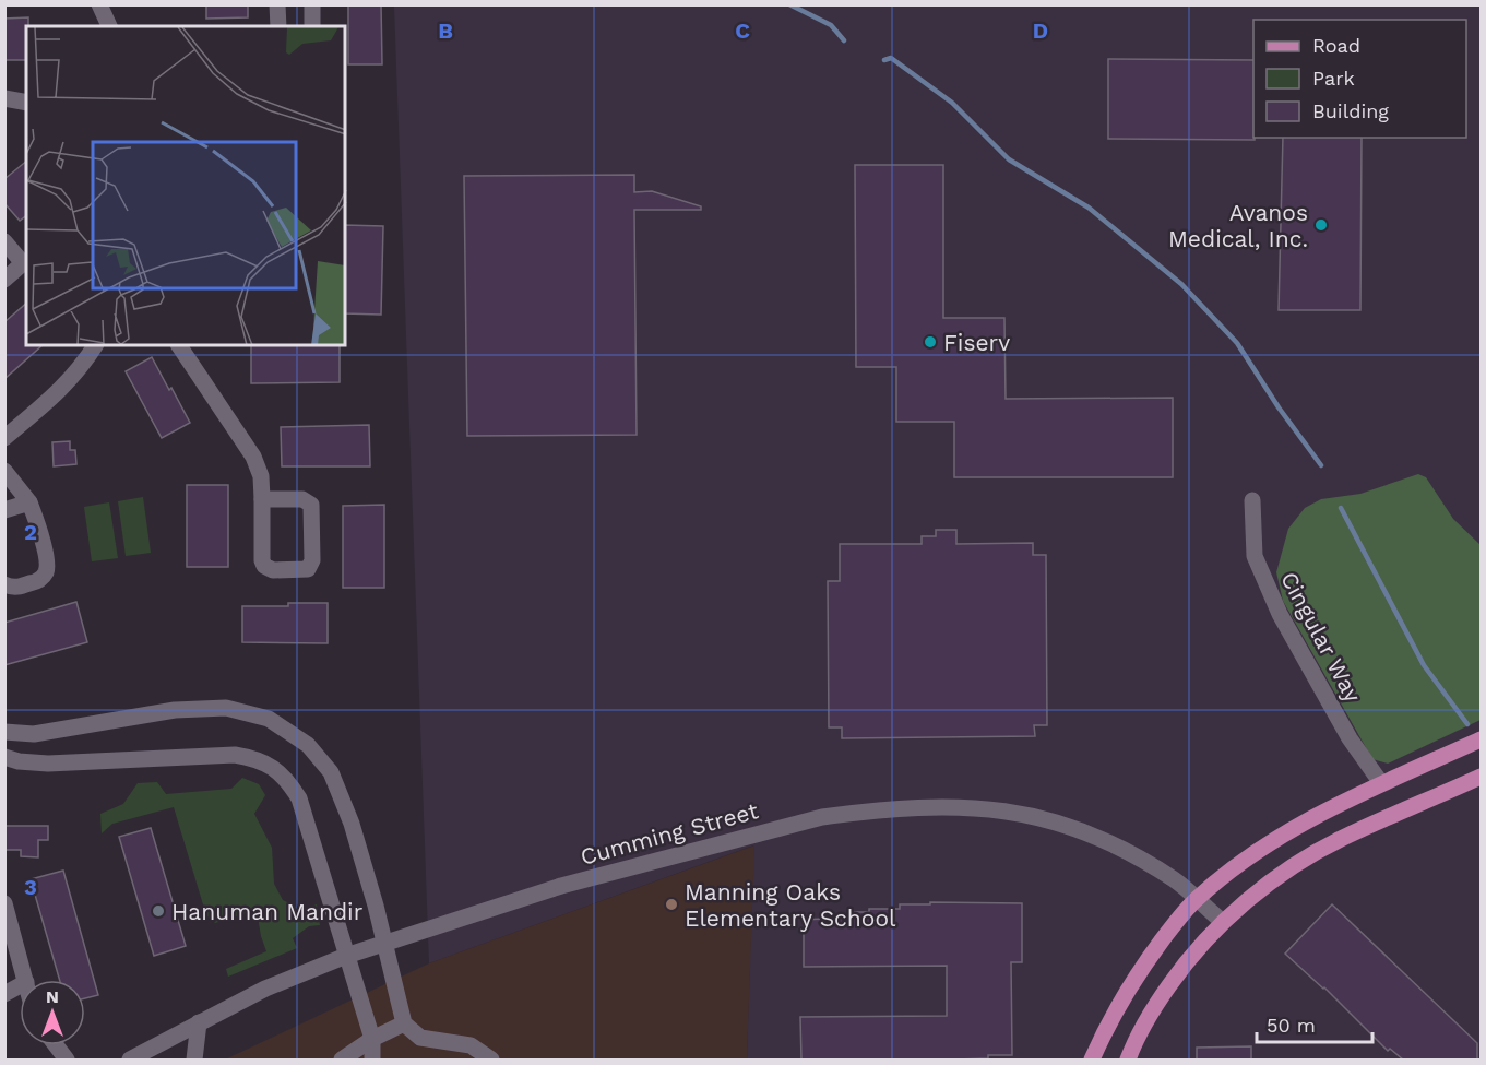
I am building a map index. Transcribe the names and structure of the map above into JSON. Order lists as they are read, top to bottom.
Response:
{
  "streets": {
    "street": ["Cingular Way", "Cumming Street"]
  },
  "places": [
    "Avanos Medical, Inc.",
    "Fiserv",
    "Manning Oaks Elementary School",
    "Hanuman Mandir"
  ],
  "legend": ["Road", "Park", "Building"],
  "scale_bar": "50 m",
  "north": "top",
  "grid": {
    "columns": ["B", "C", "D"],
    "rows": ["2", "3"]
  }
}
